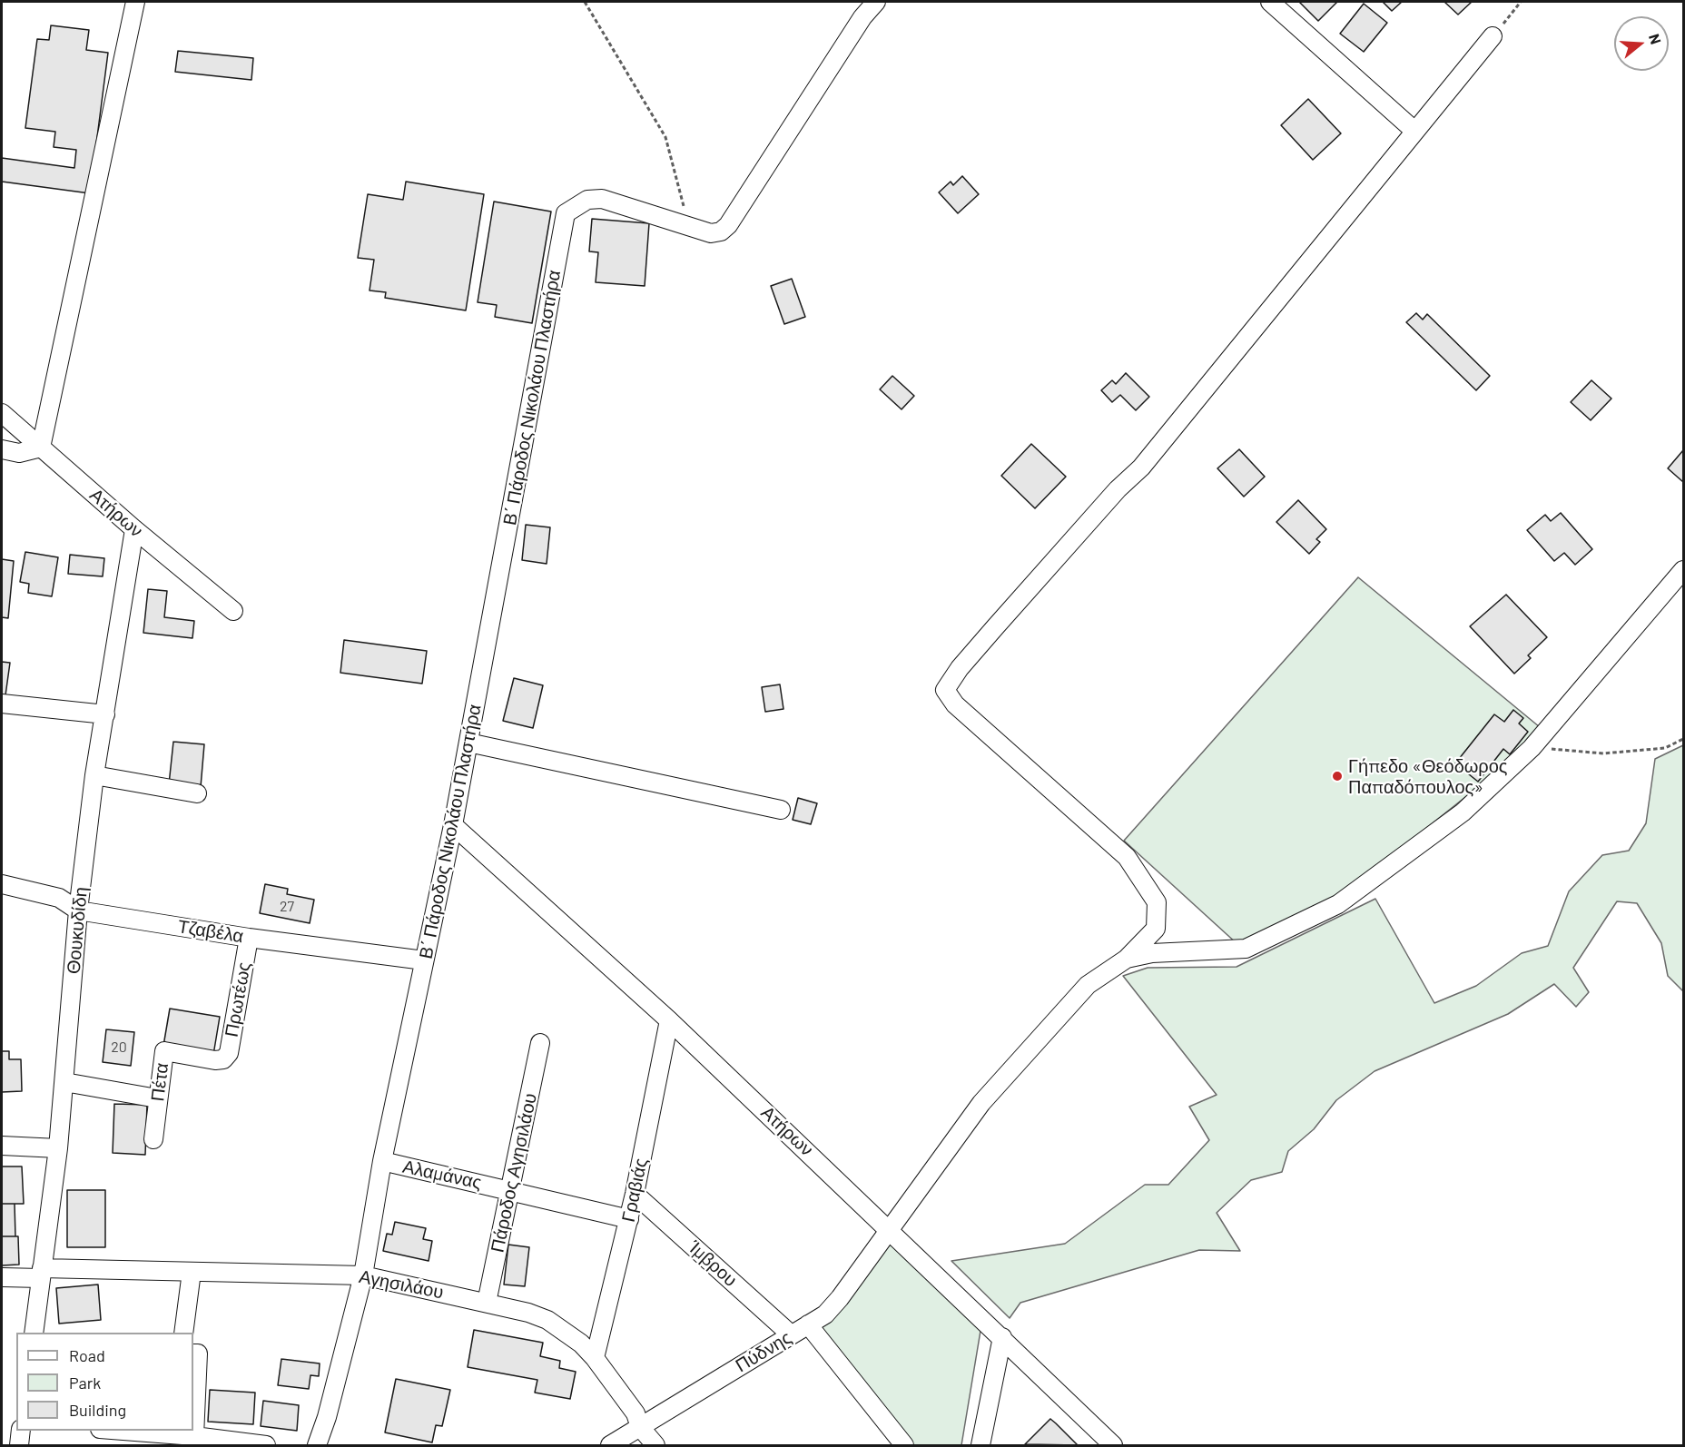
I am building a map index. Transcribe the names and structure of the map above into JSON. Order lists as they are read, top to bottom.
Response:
{
  "streets": {
    "street": [
      "Β΄ Πάροδος Νικολάου Πλαστήρα",
      "Ατήρων",
      "Θουκυδίδη",
      "Τζαβέλα",
      "Πρωτέως",
      "Πέτα",
      "Πάροδος Αγησιλάου",
      "Αλαμάνας",
      "Γραβιάς",
      "Ίμβρου",
      "Αγησιλάου",
      "Πύδνης"
    ]
  },
  "crossings": [
    ["Β΄ Πάροδος Νικολάου Πλαστήρα", "Ατήρων"],
    ["Β΄ Πάροδος Νικολάου Πλαστήρα", "Τζαβέλα"],
    ["Β΄ Πάροδος Νικολάου Πλαστήρα", "Αλαμάνας"],
    ["Β΄ Πάροδος Νικολάου Πλαστήρα", "Αγησιλάου"],
    ["Ατήρων", "Θουκυδίδη"],
    ["Ατήρων", "Γραβιάς"],
    ["Ατήρων", "Πύδνης"],
    ["Θουκυδίδη", "Τζαβέλα"],
    ["Θουκυδίδη", "Αγησιλάου"],
    ["Τζαβέλα", "Πρωτέως"],
    ["Πρωτέως", "Πέτα"],
    ["Πάροδος Αγησιλάου", "Αλαμάνας"],
    ["Πάροδος Αγησιλάου", "Αγησιλάου"],
    ["Αλαμάνας", "Γραβιάς"],
    ["Γραβιάς", "Ίμβρου"],
    ["Γραβιάς", "Αγησιλάου"],
    ["Ίμβρου", "Πύδνης"],
    ["Αγησιλάου", "Πύδνης"]
  ],
  "places": ["Γήπεδο «Θεόδωρος Παπαδόπουλος»"],
  "house_numbers": ["27", "20"],
  "legend": ["Road", "Park", "Building"],
  "north": "right"
}
